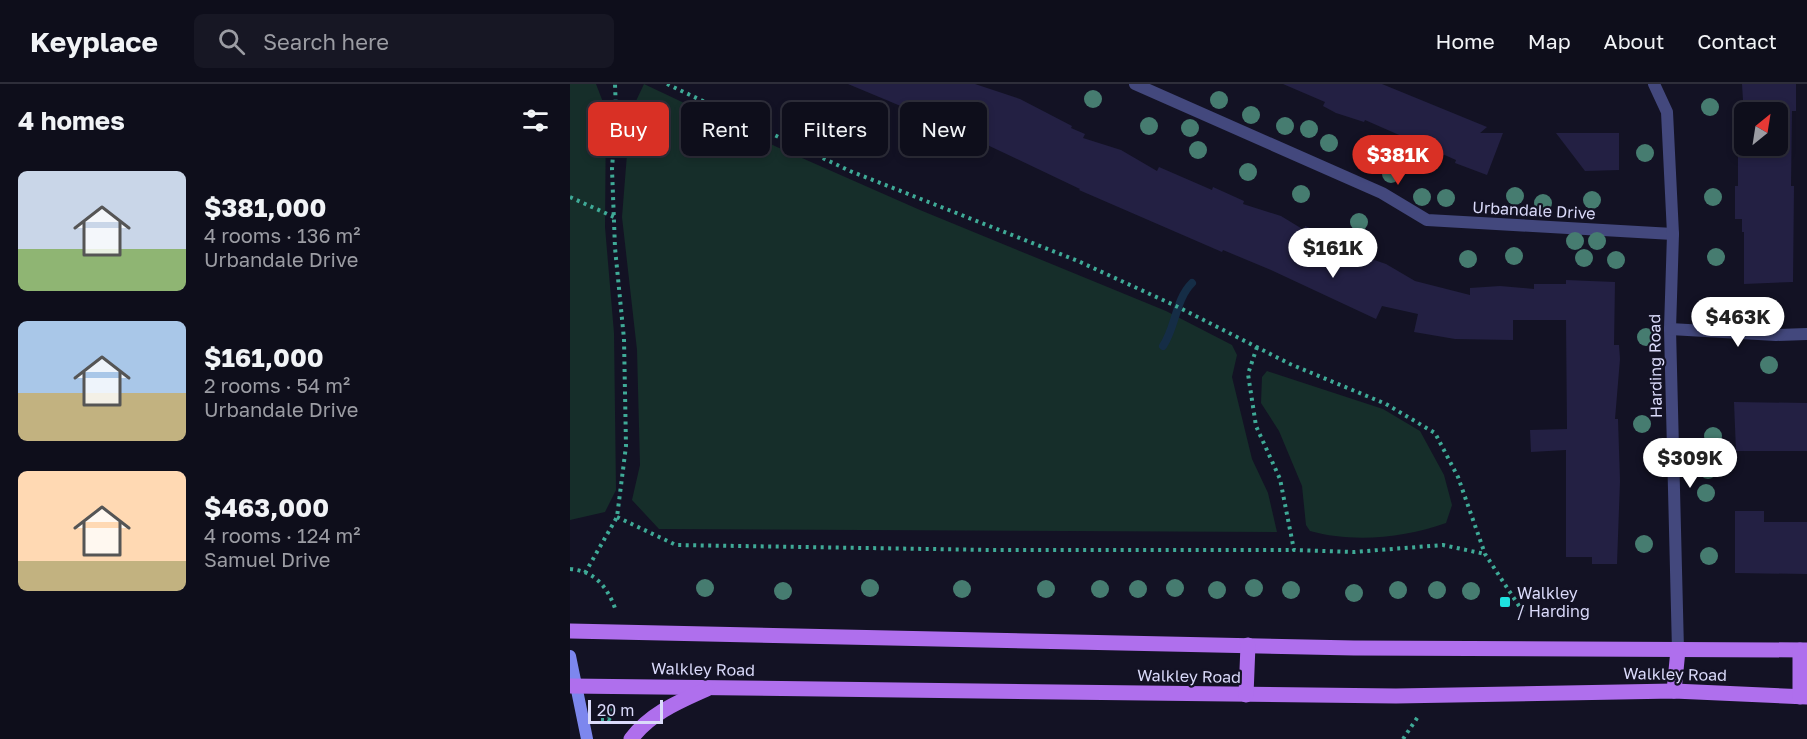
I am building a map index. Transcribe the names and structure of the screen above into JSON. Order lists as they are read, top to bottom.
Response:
{
  "streets": {
    "main road": ["Walkley Road"],
    "street": ["Urbandale Drive", "Harding Road"]
  },
  "crossings": [
    ["Urbandale Drive", "Harding Road"],
    ["Harding Road", "Walkley Road"]
  ],
  "places": {
    "transit": ["Walkley / Harding"]
  },
  "scale_bar": "20 m",
  "north": "top right",
  "page": {
    "header": "Keyplace",
    "search": "Search here",
    "nav": [
      "Home",
      "Map",
      "About",
      "Contact"
    ],
    "heading": "4 homes",
    "chip": [
      "Buy",
      "Rent",
      "Filters",
      "New"
    ],
    "price": [
      "$381K",
      "$161K",
      "$463K",
      "$309K"
    ],
    "list": [
      {
        "name": "$381,000",
        "note": "4 rooms · 136 m² · Urbandale Drive"
      },
      {
        "name": "$161,000",
        "note": "2 rooms · 54 m² · Urbandale Drive"
      },
      {
        "name": "$463,000",
        "note": "4 rooms · 124 m² · Samuel Drive"
      }
    ],
    "scale": "20 m"
  }
}
